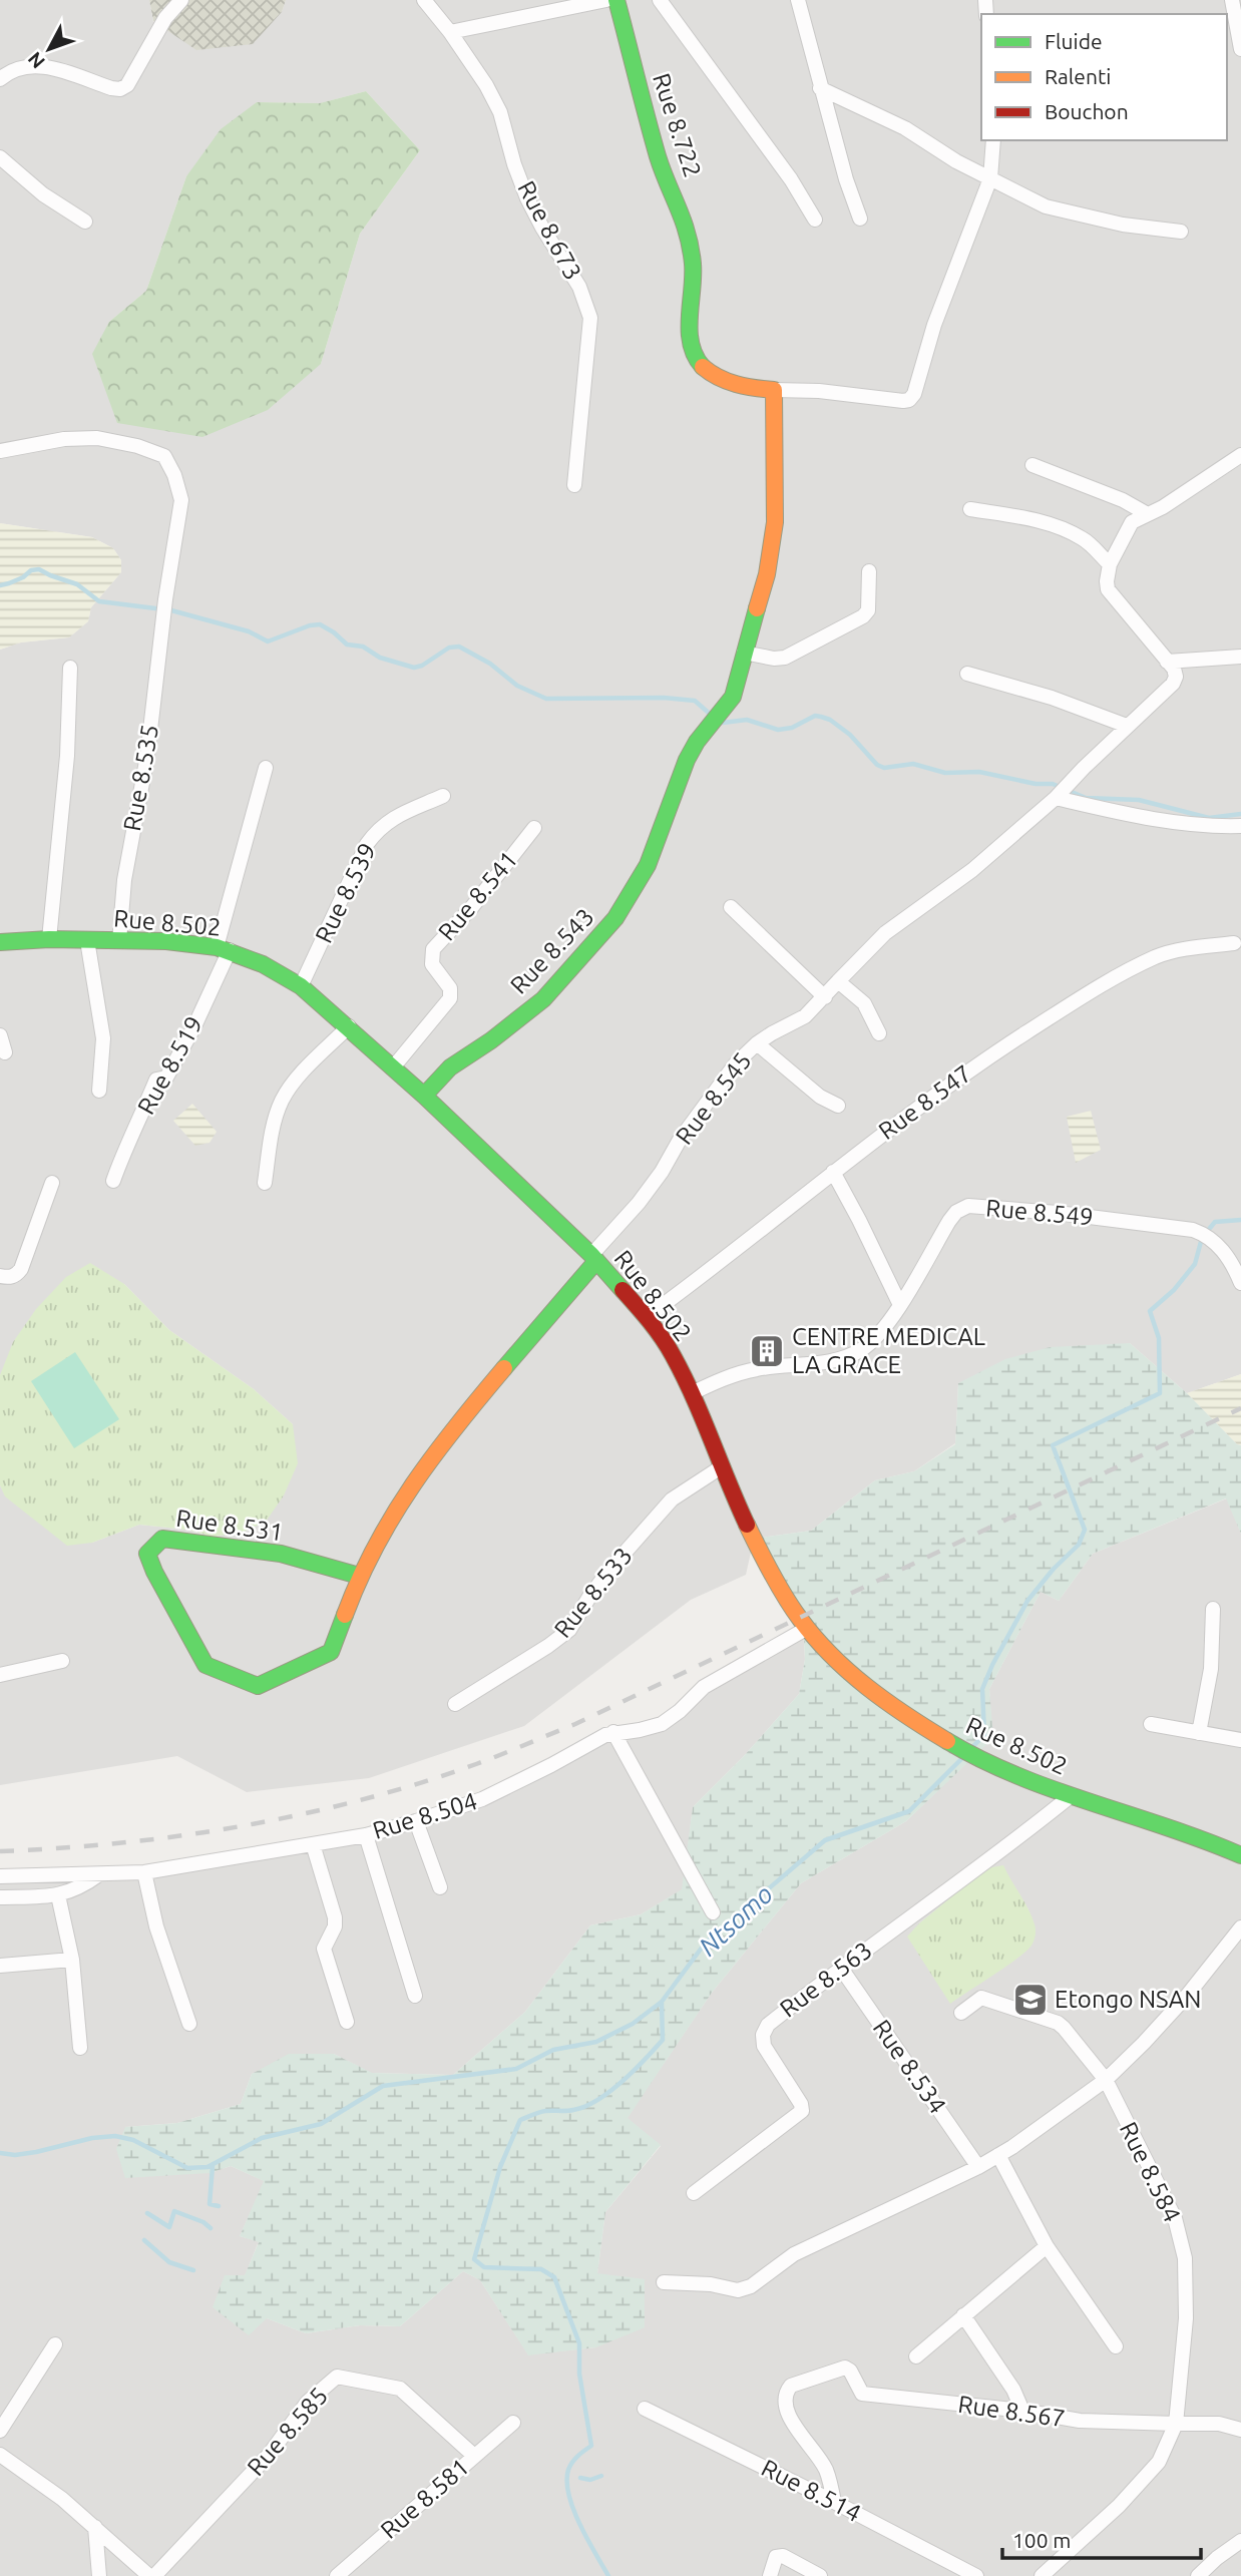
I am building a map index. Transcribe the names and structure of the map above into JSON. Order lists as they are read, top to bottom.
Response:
{
  "streets": {
    "street": [
      "Rue 8.722",
      "Rue 8.673",
      "Rue 8.535",
      "Rue 8.539",
      "Rue 8.541",
      "Rue 8.502",
      "Rue 8.543",
      "Rue 8.519",
      "Rue 8.545",
      "Rue 8.547",
      "Rue 8.549",
      "Rue 8.531",
      "Rue 8.533",
      "Rue 8.504",
      "Rue 8.563",
      "Rue 8.534",
      "Rue 8.584",
      "Rue 8.567",
      "Rue 8.585",
      "Rue 8.514",
      "Rue 8.581"
    ]
  },
  "crossings": [
    ["Rue 8.722", "Rue 8.543"],
    ["Rue 8.535", "Rue 8.502"],
    ["Rue 8.539", "Rue 8.502"],
    ["Rue 8.541", "Rue 8.502"],
    ["Rue 8.502", "Rue 8.543"],
    ["Rue 8.502", "Rue 8.519"],
    ["Rue 8.502", "Rue 8.545"],
    ["Rue 8.502", "Rue 8.547"],
    ["Rue 8.502", "Rue 8.549"],
    ["Rue 8.502", "Rue 8.531"],
    ["Rue 8.502", "Rue 8.533"],
    ["Rue 8.502", "Rue 8.504"],
    ["Rue 8.502", "Rue 8.563"],
    ["Rue 8.545", "Rue 8.531"],
    ["Rue 8.563", "Rue 8.534"],
    ["Rue 8.584", "Rue 8.567"],
    ["Rue 8.567", "Rue 8.514"],
    ["Rue 8.585", "Rue 8.581"]
  ],
  "water": ["Ntsomo"],
  "places": {
    "building": ["CENTRE MEDICAL LA GRACE"],
    "school or university": ["Etongo NSAN"]
  },
  "legend": ["Fluide", "Ralenti", "Bouchon"],
  "scale_bar": "100 m",
  "north": "bottom left"
}
